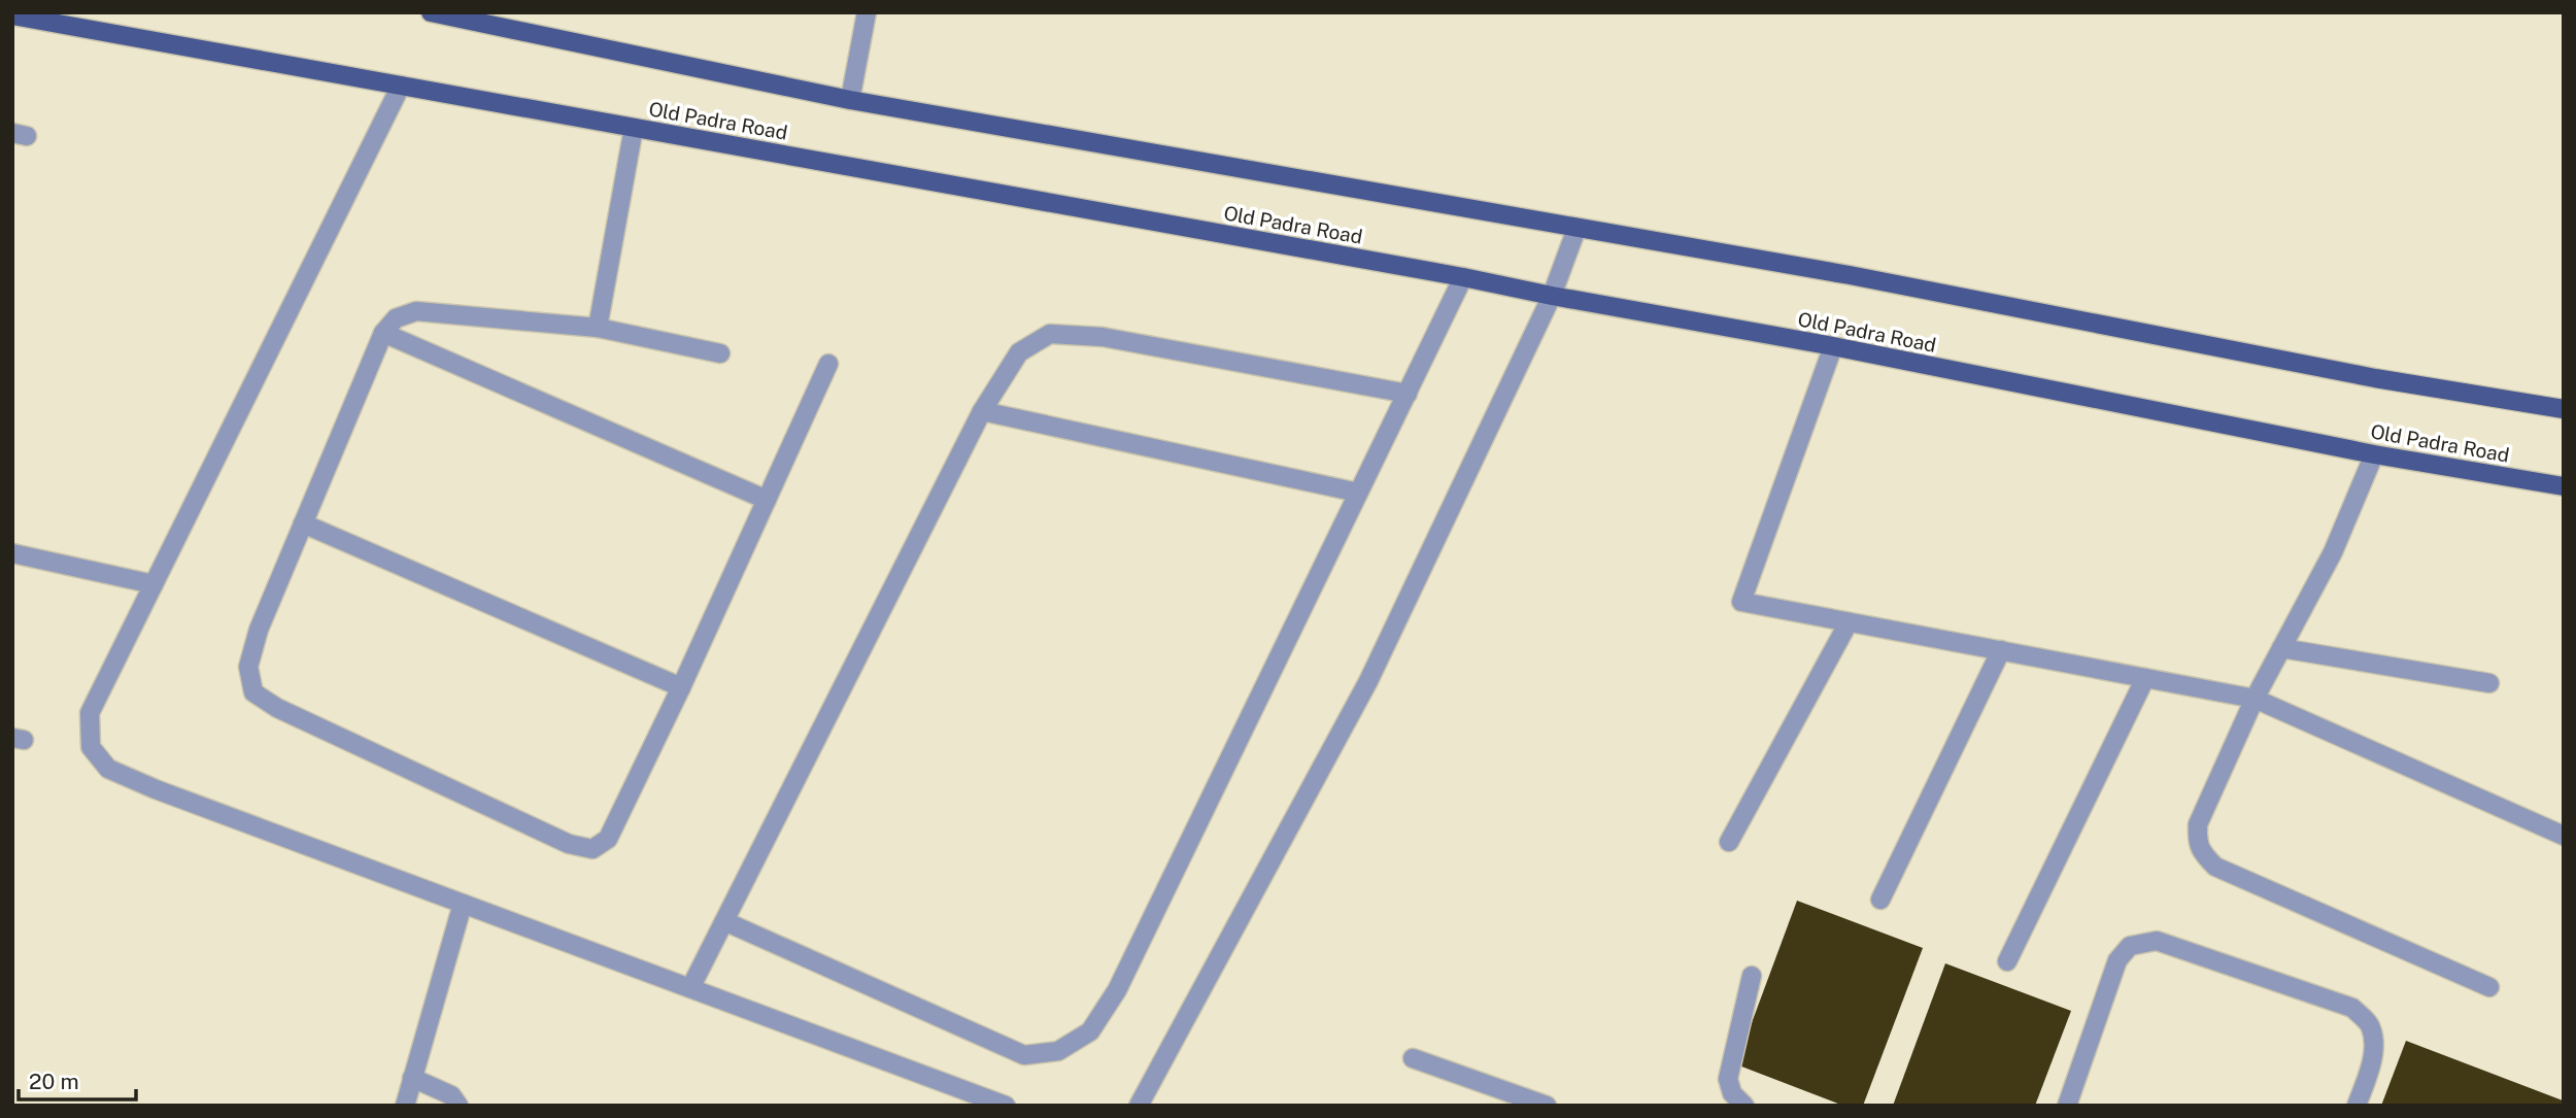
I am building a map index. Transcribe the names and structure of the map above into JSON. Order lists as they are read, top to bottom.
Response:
{
  "streets": {
    "main road": ["Old Padra Road"]
  },
  "scale_bar": "20 m"
}
